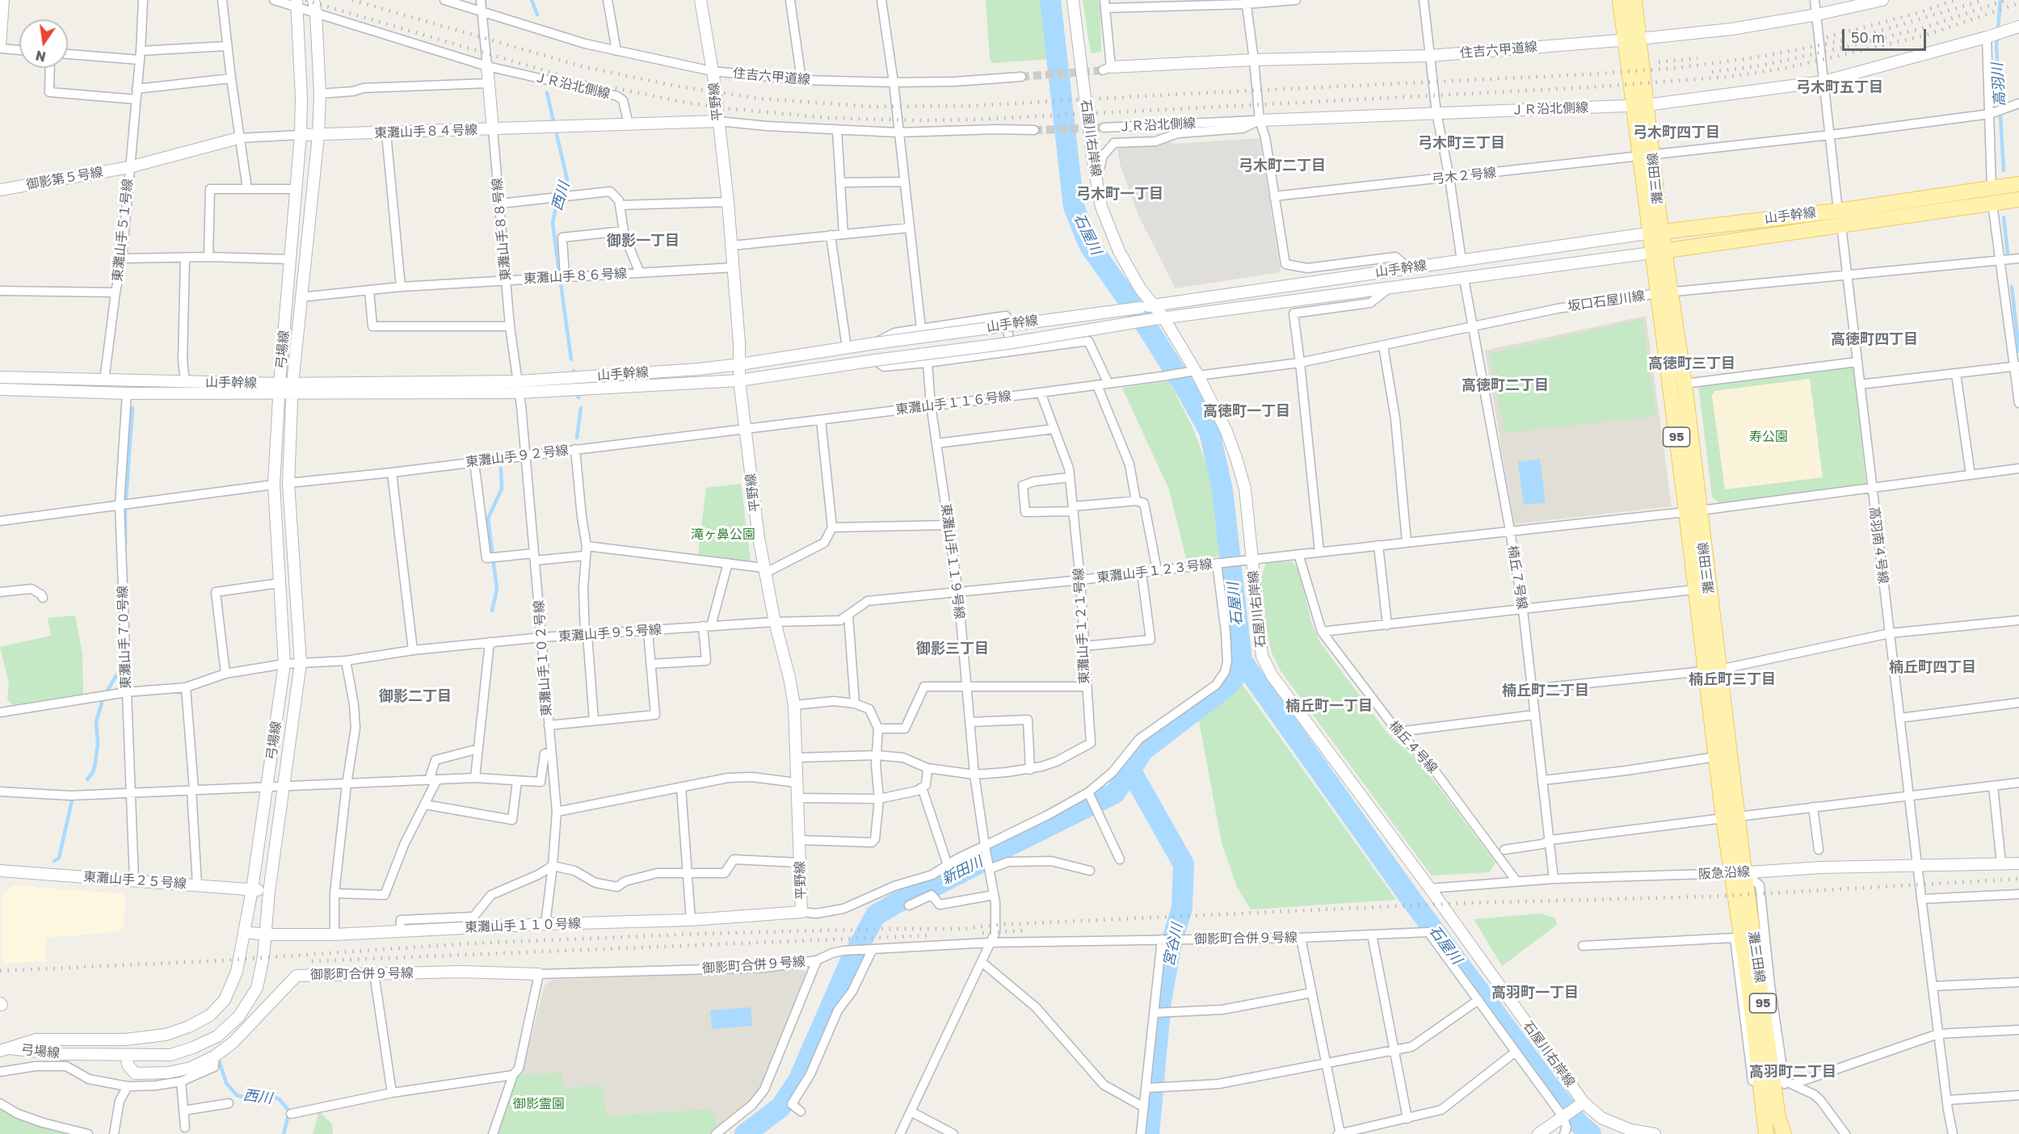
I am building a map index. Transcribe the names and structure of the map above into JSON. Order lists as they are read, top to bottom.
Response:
{
  "streets": {
    "main road": ["灘三田線", "山手幹線", "95"],
    "street": [
      "住吉六甲道線",
      "ＪＲ沿北側線",
      "平野線",
      "東灘山手８４号線",
      "石屋川右岸線",
      "弓木２号線",
      "御影第５号線",
      "東灘山手８８号線",
      "東灘山手５１号線",
      "東灘山手８６号線",
      "坂口石屋川線",
      "弓場線",
      "東灘山手１１６号線",
      "東灘山手９２号線",
      "高羽南４号線",
      "東灘山手１１９号線",
      "東灘山手１２３号線",
      "楠丘７号線",
      "東灘山手１２１号線",
      "東灘山手９５号線",
      "東灘山手７０号線",
      "東灘山手１０２号線",
      "楠丘４号線",
      "阪急沿線",
      "東灘山手２５号線",
      "東灘山手１１０号線",
      "御影町合併９号線"
    ]
  },
  "crossings": [
    ["住吉六甲道線", "平野線"],
    ["住吉六甲道線", "灘三田線"],
    ["ＪＲ沿北側線", "東灘山手８４号線"],
    ["ＪＲ沿北側線", "灘三田線"],
    ["ＪＲ沿北側線", "東灘山手８８号線"],
    ["ＪＲ沿北側線", "弓場線"],
    ["平野線", "山手幹線"],
    ["平野線", "東灘山手８６号線"],
    ["平野線", "東灘山手１１６号線"],
    ["平野線", "東灘山手９２号線"],
    ["平野線", "東灘山手１２３号線"],
    ["平野線", "東灘山手１２１号線"],
    ["平野線", "東灘山手９５号線"],
    ["平野線", "東灘山手１１０号線"],
    ["東灘山手８４号線", "東灘山手８８号線"],
    ["東灘山手８４号線", "東灘山手５１号線"],
    ["東灘山手８４号線", "弓場線"],
    ["石屋川右岸線", "山手幹線"],
    ["石屋川右岸線", "坂口石屋川線"],
    ["石屋川右岸線", "東灘山手１２３号線"],
    ["石屋川右岸線", "阪急沿線"],
    ["弓木２号線", "灘三田線"],
    ["御影第５号線", "東灘山手５１号線"],
    ["灘三田線", "山手幹線"],
    ["灘三田線", "坂口石屋川線"],
    ["灘三田線", "東灘山手１２３号線"],
    ["灘三田線", "阪急沿線"],
    ["山手幹線", "東灘山手８８号線"],
    ["山手幹線", "弓場線"],
    ["山手幹線", "高羽南４号線"],
    ["山手幹線", "楠丘７号線"],
    ["山手幹線", "東灘山手７０号線"],
    ["山手幹線", "東灘山手１０２号線"],
    ["東灘山手８８号線", "東灘山手８６号線"],
    ["東灘山手８８号線", "東灘山手１０２号線"],
    ["東灘山手５１号線", "弓場線"],
    ["東灘山手８６号線", "弓場線"],
    ["坂口石屋川線", "東灘山手１１６号線"],
    ["坂口石屋川線", "高羽南４号線"],
    ["坂口石屋川線", "楠丘７号線"],
    ["弓場線", "東灘山手９２号線"],
    ["弓場線", "東灘山手９５号線"],
    ["弓場線", "東灘山手２５号線"],
    ["弓場線", "東灘山手１１０号線"],
    ["弓場線", "御影町合併９号線"],
    ["東灘山手１１６号線", "東灘山手９２号線"],
    ["東灘山手１１６号線", "東灘山手１１９号線"],
    ["東灘山手１１６号線", "東灘山手１２１号線"],
    ["東灘山手９２号線", "東灘山手１０２号線"],
    ["高羽南４号線", "東灘山手１２３号線"],
    ["高羽南４号線", "阪急沿線"],
    ["東灘山手１１９号線", "東灘山手１２３号線"],
    ["東灘山手１１９号線", "東灘山手１２１号線"],
    ["東灘山手１１９号線", "御影町合併９号線"],
    ["東灘山手１２３号線", "楠丘７号線"],
    ["東灘山手１２３号線", "東灘山手１２１号線"],
    ["東灘山手１２３号線", "東灘山手９５号線"],
    ["東灘山手１２３号線", "楠丘４号線"],
    ["楠丘７号線", "阪急沿線"],
    ["東灘山手９５号線", "東灘山手７０号線"],
    ["東灘山手９５号線", "東灘山手１０２号線"],
    ["東灘山手７０号線", "東灘山手２５号線"],
    ["東灘山手１０２号線", "東灘山手１１０号線"],
    ["楠丘４号線", "阪急沿線"]
  ],
  "districts": [
    "弓木町五丁目",
    "弓木町四丁目",
    "弓木町三丁目",
    "弓木町二丁目",
    "弓木町一丁目",
    "御影一丁目",
    "高徳町四丁目",
    "高徳町三丁目",
    "高徳町二丁目",
    "高徳町一丁目",
    "御影三丁目",
    "楠丘町四丁目",
    "楠丘町三丁目",
    "楠丘町二丁目",
    "御影二丁目",
    "楠丘町一丁目",
    "高羽町一丁目",
    "高羽町二丁目"
  ],
  "water": [
    "高羽川",
    "西川",
    "石屋川",
    "新田川",
    "宮谷川"
  ],
  "parks": ["寿公園", "滝ヶ鼻公園", "御影霊園"],
  "scale_bar": "50 m",
  "north": "bottom"
}
